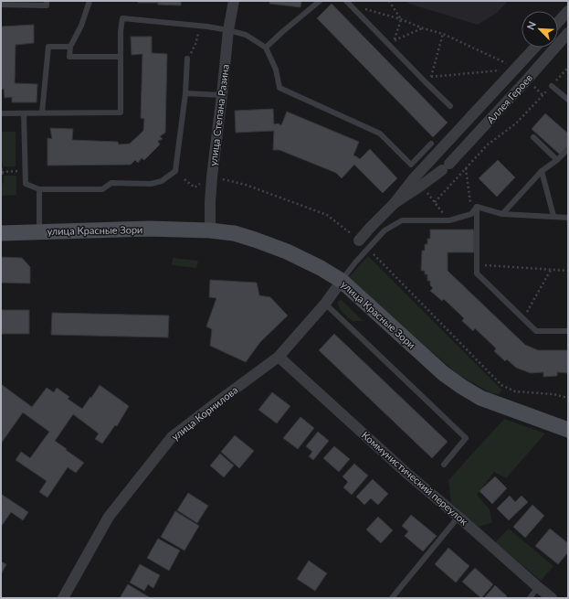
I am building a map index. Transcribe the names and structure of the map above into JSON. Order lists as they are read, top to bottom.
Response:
{
  "streets": {
    "main road": ["улица Красные Зори"],
    "street": [
      "Аллея Героев",
      "улица Степана Разина",
      "улица Корнилова",
      "Коммунистический переулок"
    ]
  },
  "crossings": [
    ["улица Степана Разина", "улица Красные Зори"],
    ["улица Красные Зори", "улица Корнилова"],
    ["улица Корнилова", "Коммунистический переулок"]
  ],
  "north": "top left"
}
